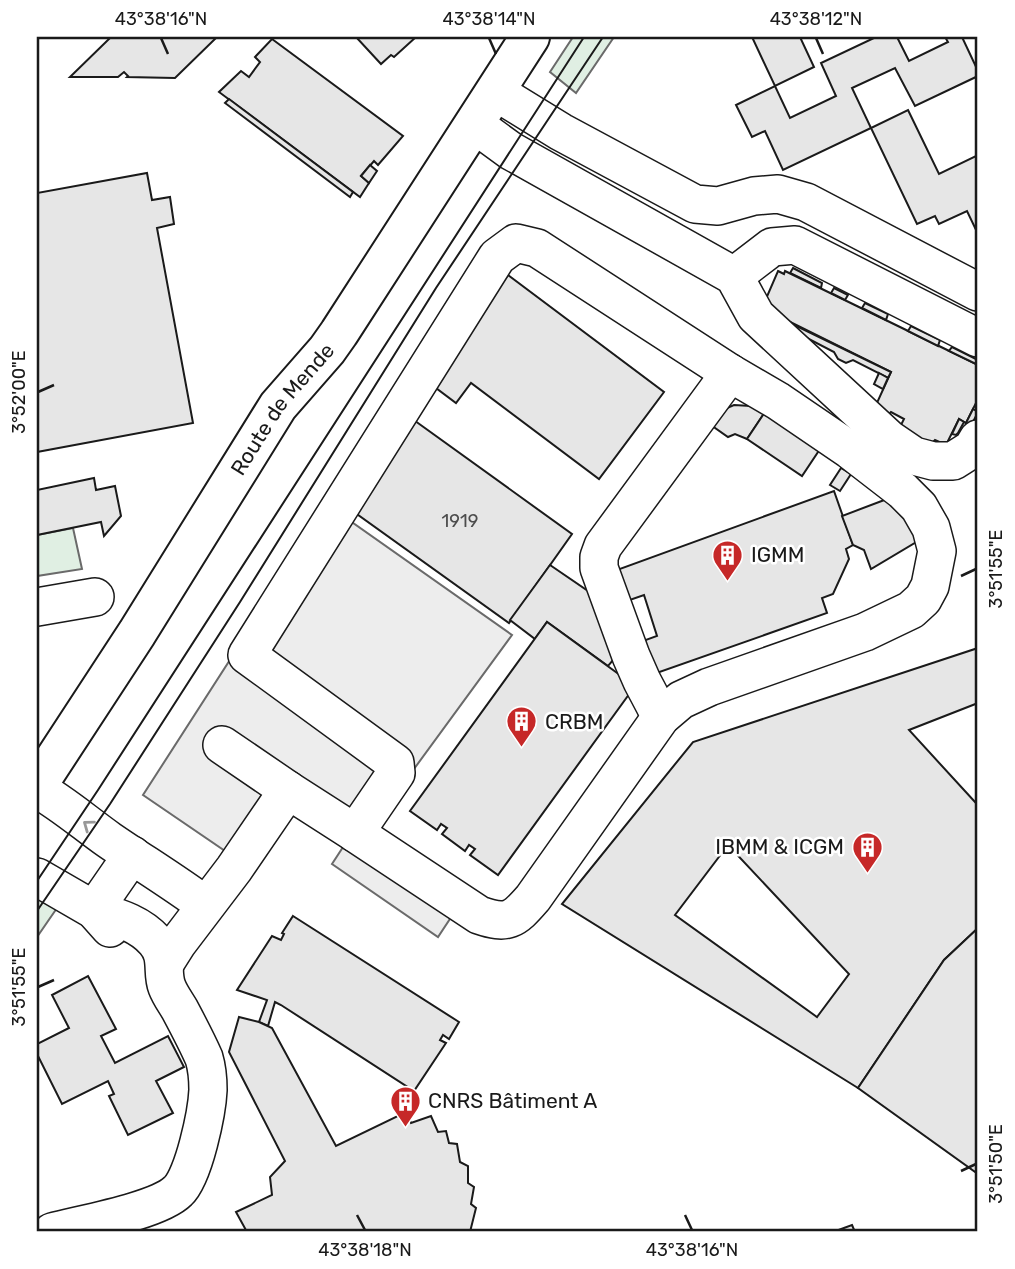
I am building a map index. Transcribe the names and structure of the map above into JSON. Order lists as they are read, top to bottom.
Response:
{
  "streets": {
    "main road": ["Route de Mende"]
  },
  "places": {
    "building": [
      "IGMM",
      "CRBM",
      "IBMM & ICGM",
      "CNRS Bâtiment A"
    ]
  },
  "house_numbers": ["1919"],
  "coordinates": [
    "43°38'16\"N",
    "43°38'14\"N",
    "43°38'12\"N",
    "3°52'00\"E",
    "3°51'55\"E",
    "3°51'50\"E",
    "43°38'18\"N"
  ]
}
